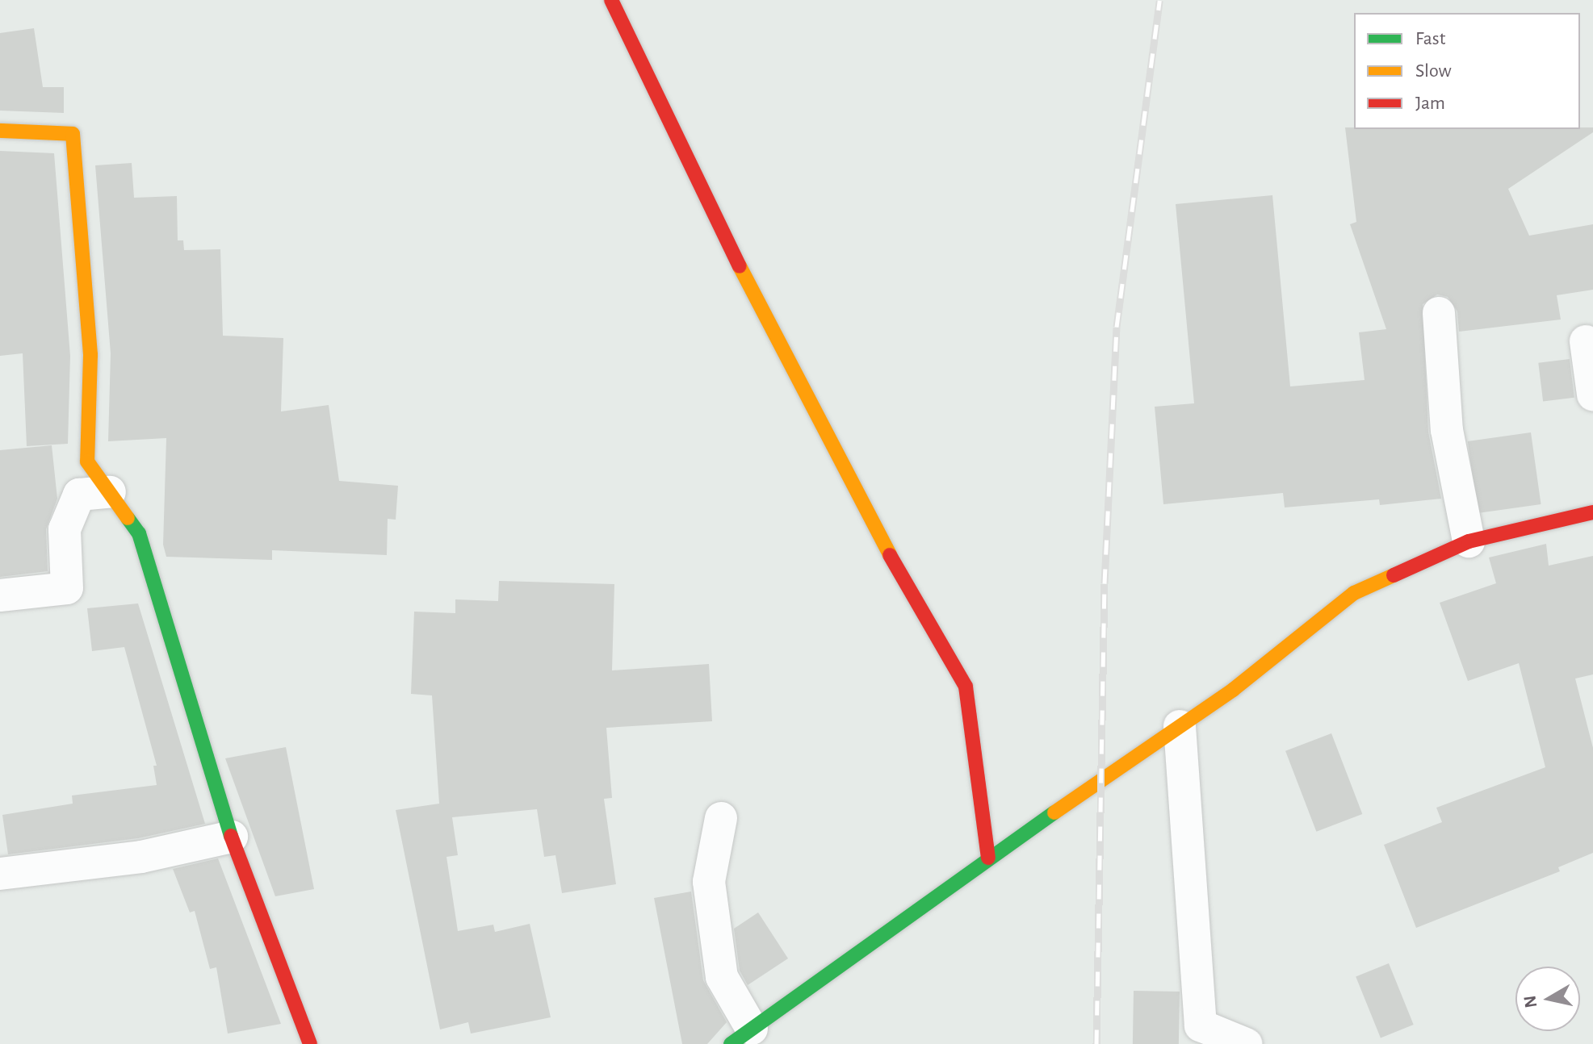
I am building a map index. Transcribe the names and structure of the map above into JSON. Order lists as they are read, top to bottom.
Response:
{
  "legend": ["Fast", "Slow", "Jam"],
  "north": "left"
}
